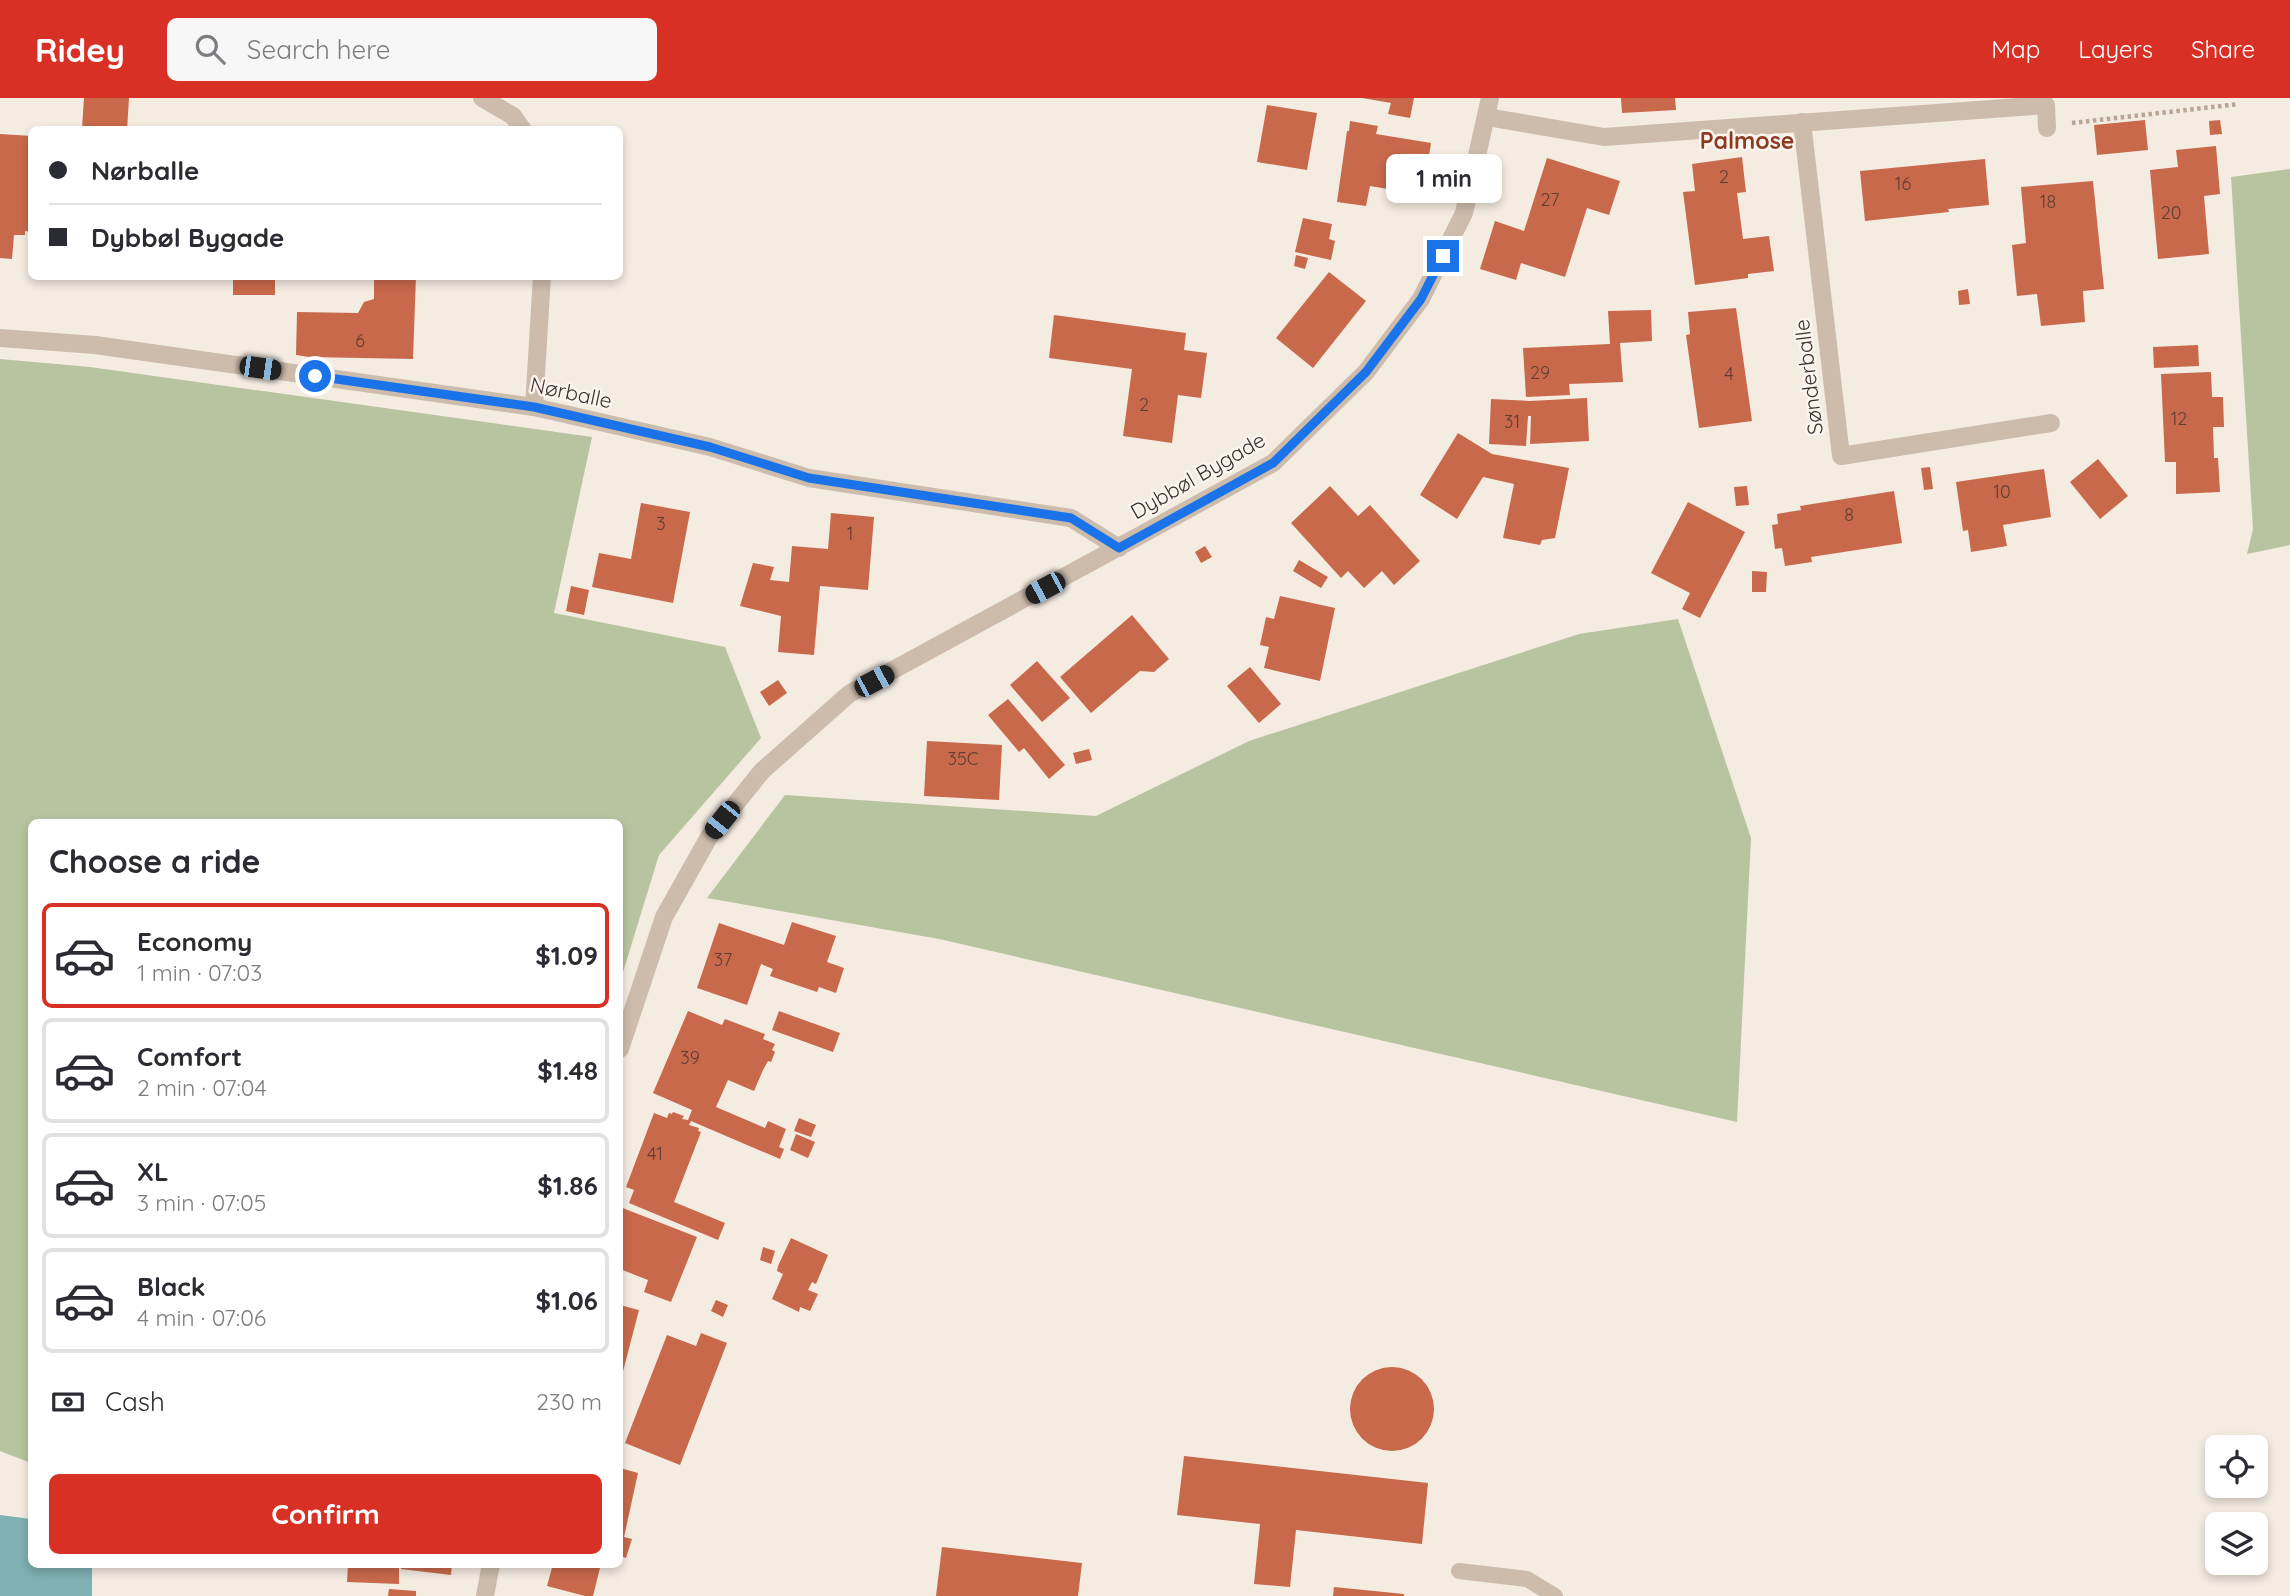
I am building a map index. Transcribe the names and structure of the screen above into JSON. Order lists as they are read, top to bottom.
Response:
{
  "streets": {
    "street": ["Sønderballe", "Nørballe", "Dybbøl Bygade"]
  },
  "crossings": [
    ["Nørballe", "Dybbøl Bygade"]
  ],
  "districts": ["Palmose"],
  "house_numbers": [
    "2",
    "16",
    "27",
    "18",
    "20",
    "6",
    "29",
    "4",
    "2",
    "12",
    "31",
    "10",
    "8",
    "3",
    "1",
    "35C",
    "37",
    "39",
    "41"
  ],
  "page": {
    "header": "Ridey",
    "search": "Search here",
    "nav": ["Map", "Layers", "Share"],
    "banner": ["Nørballe", "Dybbøl Bygade"],
    "bubble": "1 min",
    "heading": "Choose a ride",
    "list": [
      {
        "name": "Economy",
        "note": "1 min · 07:03",
        "value": "$1.09"
      },
      {
        "name": "Comfort",
        "note": "2 min · 07:04",
        "value": "$1.48"
      },
      {
        "name": "XL",
        "note": "3 min · 07:05",
        "value": "$1.86"
      },
      {
        "name": "Black",
        "note": "4 min · 07:06",
        "value": "$1.06"
      }
    ],
    "pay": ["Cash", "230 m"],
    "buttons": "Confirm"
  }
}
